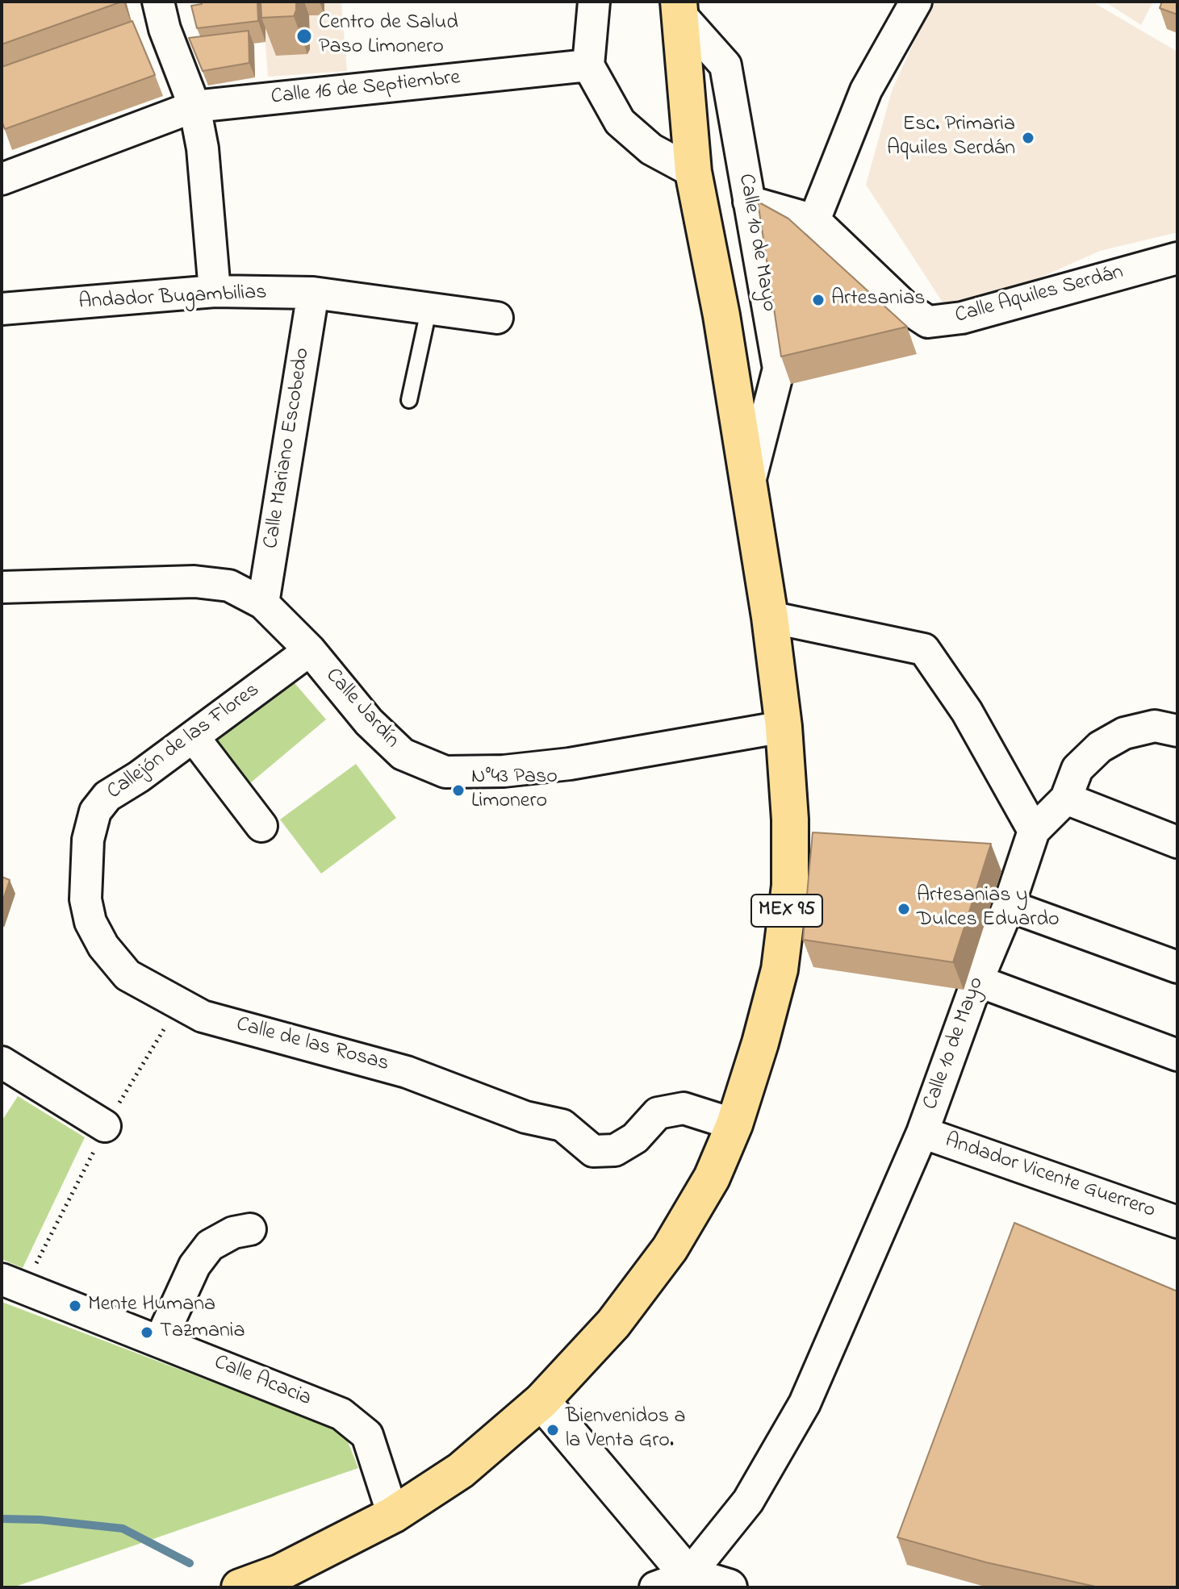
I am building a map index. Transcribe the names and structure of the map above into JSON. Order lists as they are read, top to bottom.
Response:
{
  "streets": {
    "highway": ["MEX 95"],
    "street": [
      "Calle 16 de Septiembre",
      "Calle 10 de Mayo",
      "Calle Aquiles Serdán",
      "Andador Bugambilias",
      "Calle Mariano Escobedo",
      "Calle Jardín",
      "Callejón de las Flores",
      "Calle de las Rosas",
      "Andador Vicente Guerrero",
      "Calle Acacia"
    ]
  },
  "crossings": [
    ["Calle 10 de Mayo", "Calle Aquiles Serdán"],
    ["Calle 10 de Mayo", "MEX 95"],
    ["Calle 10 de Mayo", "Andador Vicente Guerrero"],
    ["Andador Bugambilias", "Calle Mariano Escobedo"],
    ["Calle Mariano Escobedo", "Calle Jardín"],
    ["Calle Jardín", "Callejón de las Flores"],
    ["Calle Jardín", "MEX 95"],
    ["Callejón de las Flores", "Calle de las Rosas"],
    ["MEX 95", "Calle de las Rosas"],
    ["MEX 95", "Calle Acacia"]
  ],
  "places": [
    "Centro de Salud Paso Limonero",
    "Esc. Primaria Aquiles Serdán",
    "Artesanias",
    "N°43 Paso Limonero",
    "Artesanias y Dulces Eduardo",
    "Mente Humana",
    "Tazmania",
    "Bienvenidos a la Venta Gro."
  ]
}
